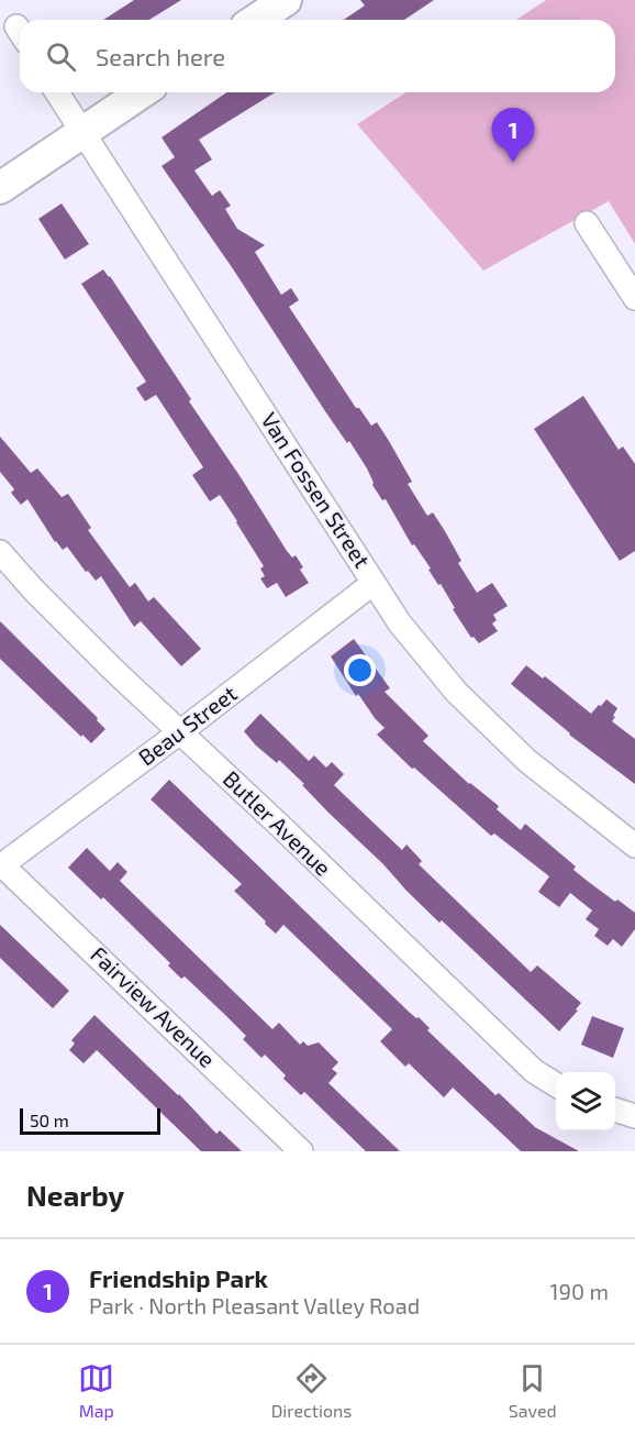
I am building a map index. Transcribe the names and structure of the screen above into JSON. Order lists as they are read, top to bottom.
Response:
{
  "streets": {
    "street": [
      "Van Fossen Street",
      "Beau Street",
      "Butler Avenue",
      "Fairview Avenue"
    ]
  },
  "crossings": [
    ["Van Fossen Street", "Beau Street"],
    ["Beau Street", "Butler Avenue"],
    ["Beau Street", "Fairview Avenue"]
  ],
  "scale_bar": "50 m",
  "page": {
    "search": "Search here",
    "pins": "1",
    "scale": "50 m",
    "heading": "Nearby",
    "list": [
      {
        "mark": "1",
        "name": "Friendship Park",
        "note": "Park · North Pleasant Valley Road",
        "value": "190 m"
      }
    ],
    "nav": ["Map", "Directions", "Saved"]
  }
}
